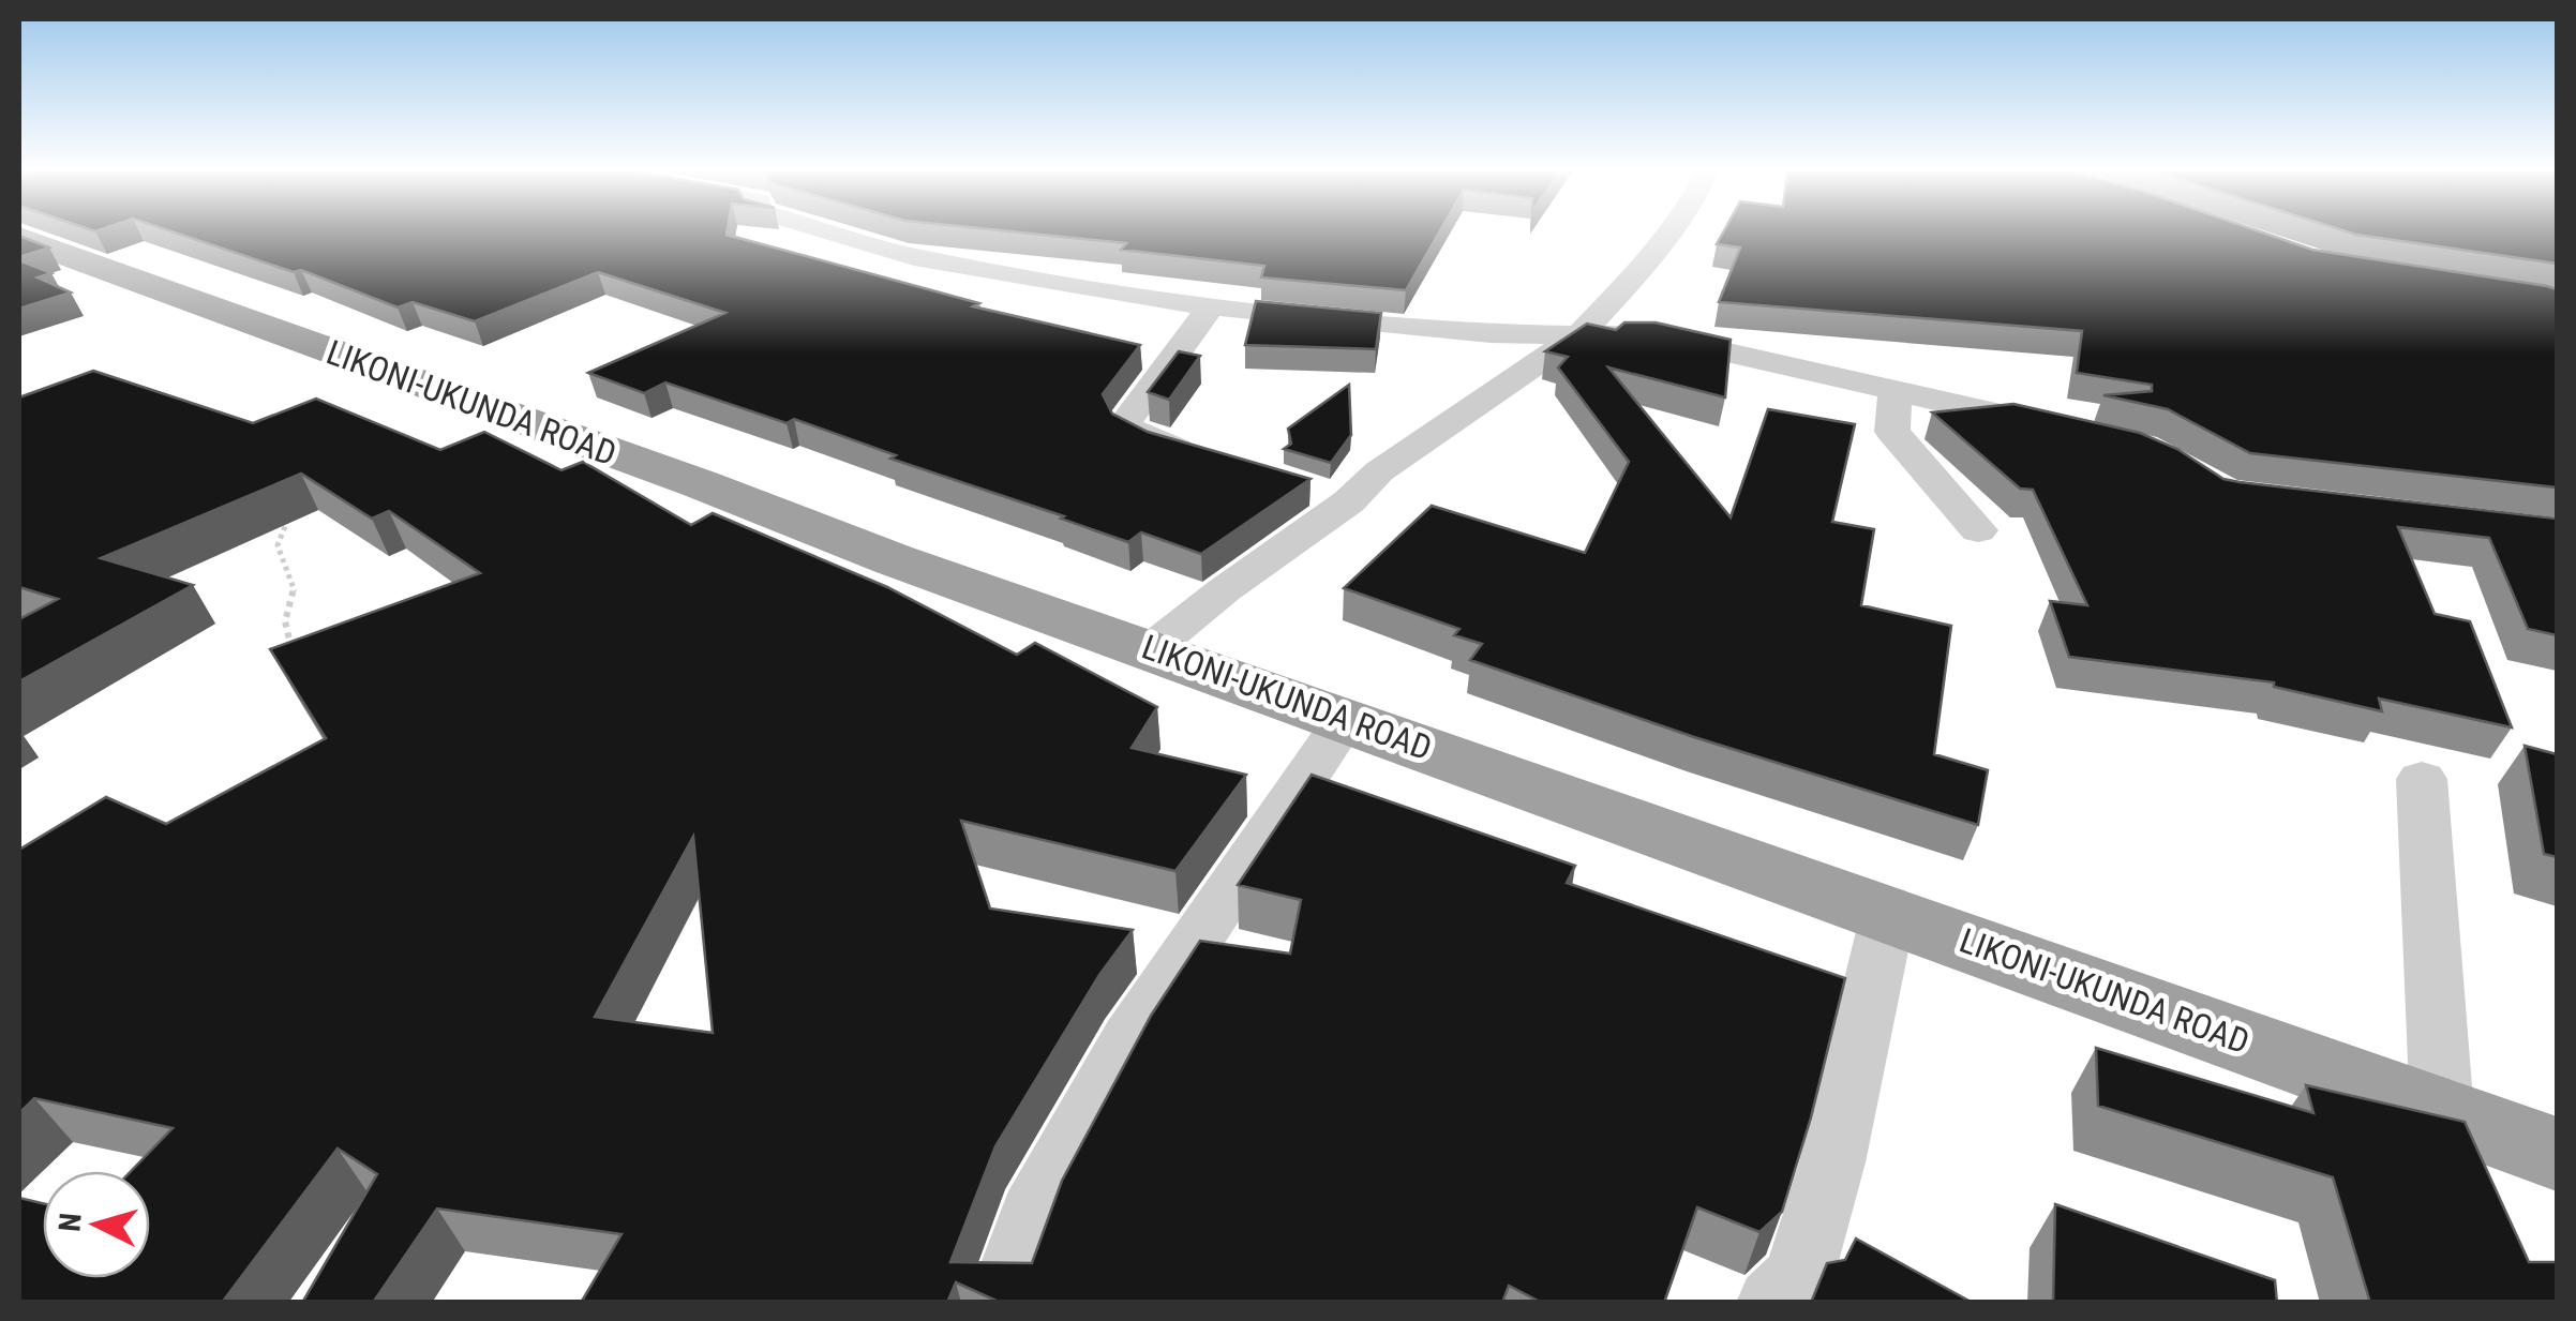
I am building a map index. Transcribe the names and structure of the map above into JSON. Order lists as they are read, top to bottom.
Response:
{
  "streets": {
    "highway": ["LIKONI-UKUNDA ROAD"]
  },
  "north": "left"
}
